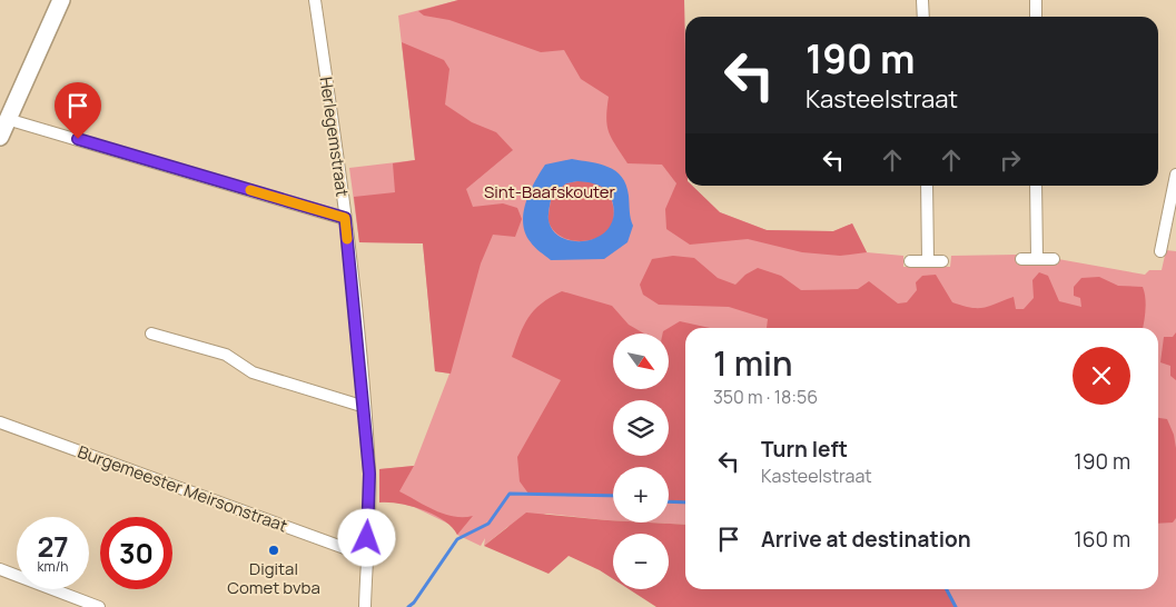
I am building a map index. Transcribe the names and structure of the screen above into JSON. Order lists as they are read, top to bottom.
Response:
{
  "streets": {
    "street": ["Herlegemstraat", "Burgemeester Meirsonstraat"]
  },
  "crossings": [
    ["Herlegemstraat", "Burgemeester Meirsonstraat"]
  ],
  "parks": ["Sint-Baafskouter"],
  "places": ["Digital Comet bvba"],
  "north": "bottom right",
  "page": {
    "turn": ["190 m", "Kasteelstraat"],
    "heading": ["1 min", "350 m · 18:56"],
    "map_buttons": ["+", "−"],
    "list": [
      {
        "name": "Turn left",
        "note": "Kasteelstraat",
        "value": "190 m"
      },
      {
        "name": "Arrive at destination",
        "value": "160 m"
      }
    ],
    "speed": "27 km/h",
    "limit": "30"
  }
}
